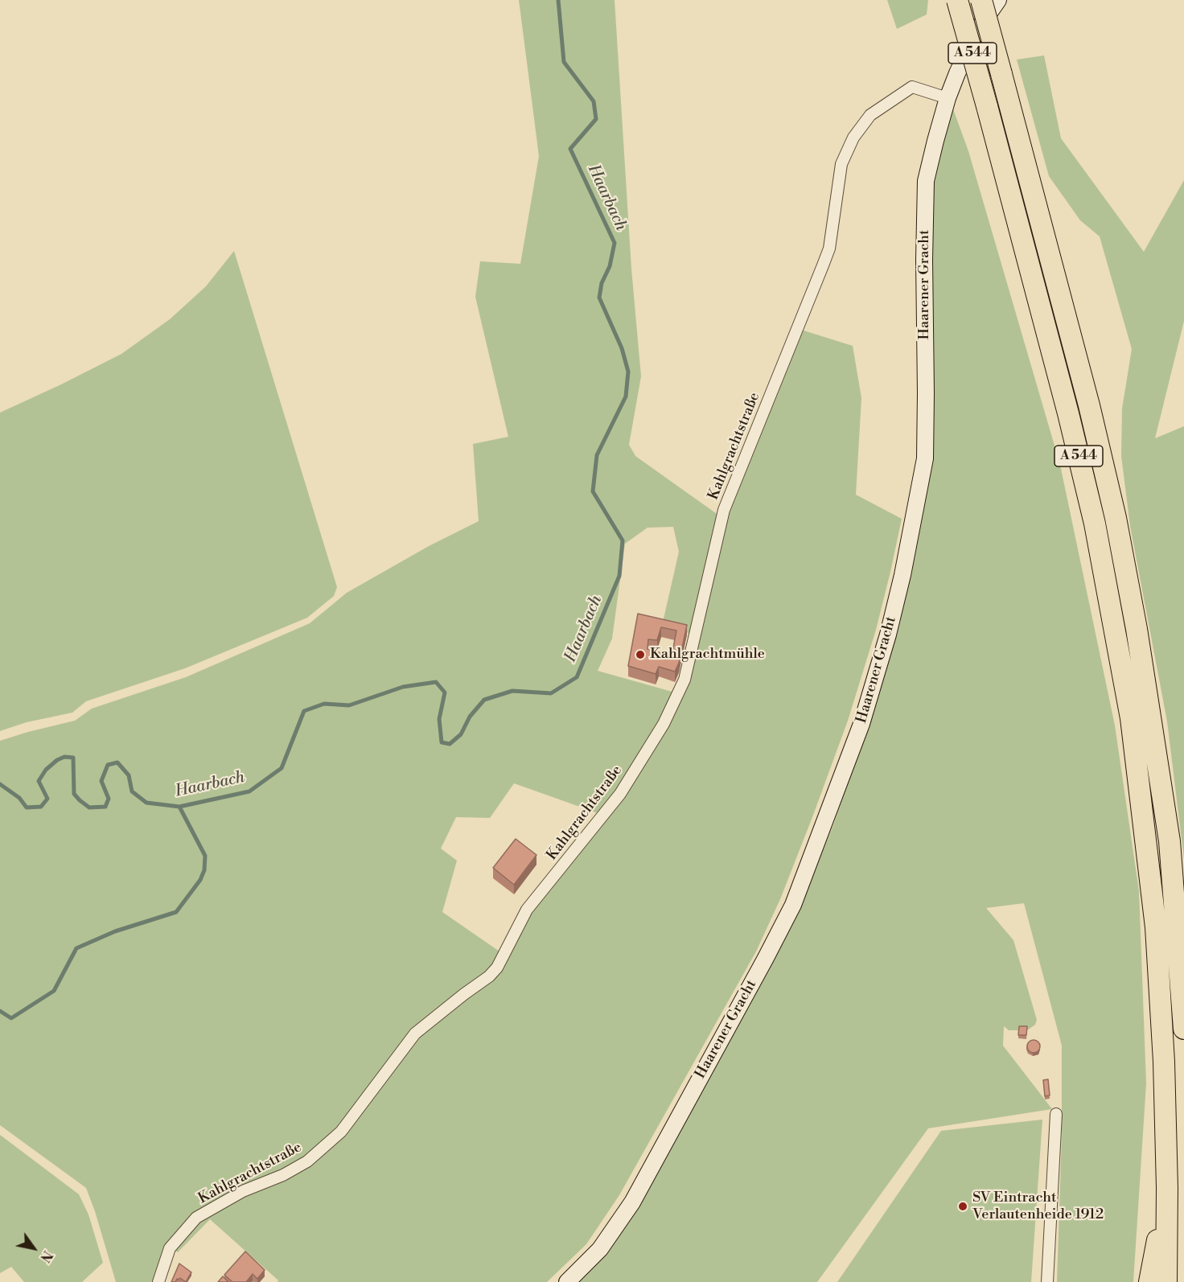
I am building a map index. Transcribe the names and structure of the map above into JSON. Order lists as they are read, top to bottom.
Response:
{
  "streets": {
    "highway": ["A 544"],
    "main road": ["Haarener Gracht"],
    "street": ["Kahlgrachtstraße"]
  },
  "crossings": [
    ["Haarener Gracht", "Kahlgrachtstraße"]
  ],
  "water": ["Haarbach"],
  "places": ["Kahlgrachtmühle", "SV Eintracht Verlautenheide 1912"],
  "north": "bottom right"
}
